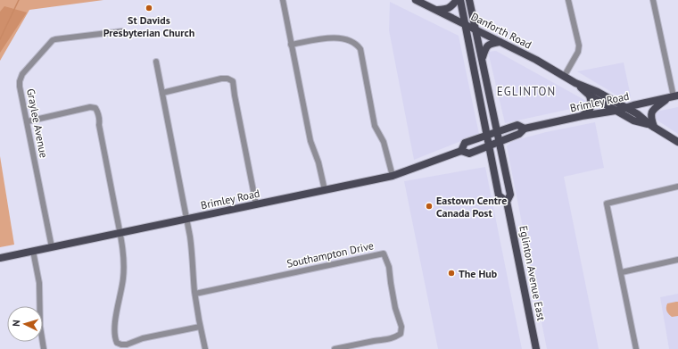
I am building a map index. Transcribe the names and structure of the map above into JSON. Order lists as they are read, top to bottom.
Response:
{
  "streets": {
    "main road": ["Danforth Road", "Brimley Road", "Eglinton Avenue East"],
    "street": ["Graylee Avenue", "Southampton Drive"]
  },
  "crossings": [
    ["Danforth Road", "Brimley Road"],
    ["Danforth Road", "Eglinton Avenue East"],
    ["Brimley Road", "Graylee Avenue"],
    ["Brimley Road", "Eglinton Avenue East"]
  ],
  "districts": ["EGLINTON"],
  "places": ["St Davids Presbyterian Church", "Eastown Centre Canada Post", "The Hub"],
  "north": "left"
}
